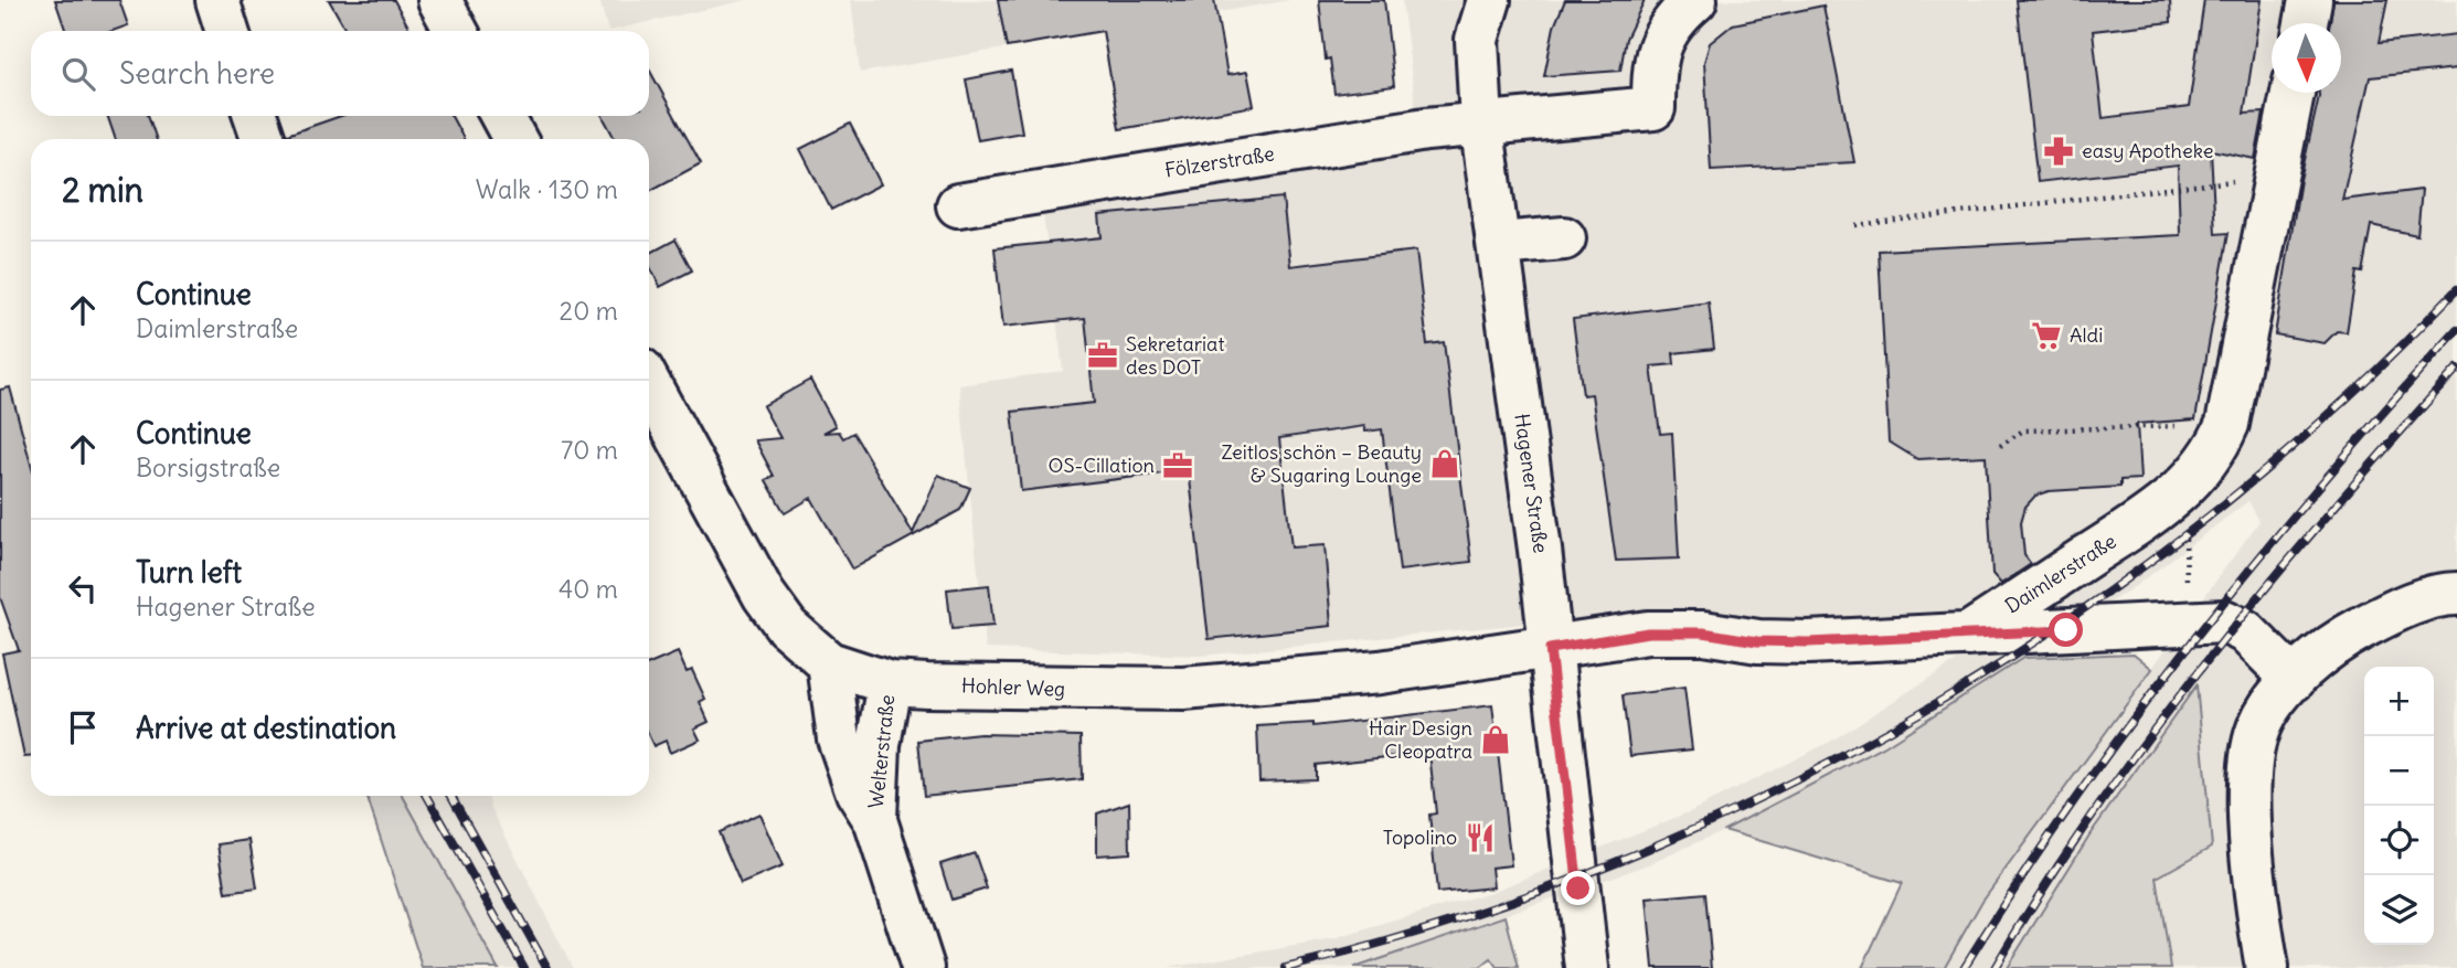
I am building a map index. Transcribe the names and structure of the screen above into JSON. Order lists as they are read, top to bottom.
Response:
{
  "streets": {
    "street": [
      "Fölzerstraße",
      "Hagener Straße",
      "Daimlerstraße",
      "Hohler Weg",
      "Welterstraße"
    ]
  },
  "crossings": [
    ["Fölzerstraße", "Hagener Straße"],
    ["Hagener Straße", "Hohler Weg"],
    ["Daimlerstraße", "Hohler Weg"],
    ["Hohler Weg", "Welterstraße"]
  ],
  "places": {
    "pharmacy": ["easy Apotheke"],
    "supermarket": ["Aldi"],
    "office": ["Sekretariat des DOT", "OS-Cillation"],
    "shop": ["Zeitlos schön – Beauty & Sugaring Lounge", "Hair Design Cleopatra"],
    "restaurant": ["Topolino"]
  },
  "north": "bottom",
  "page": {
    "search": "Search here",
    "heading": ["2 min", "Walk · 130 m"],
    "list": [
      ["Continue", "Daimlerstraße", "20 m"],
      ["Continue", "Borsigstraße", "70 m"],
      ["Turn left", "Hagener Straße", "40 m"],
      "Arrive at destination"
    ],
    "map_buttons": ["+", "−"]
  }
}
